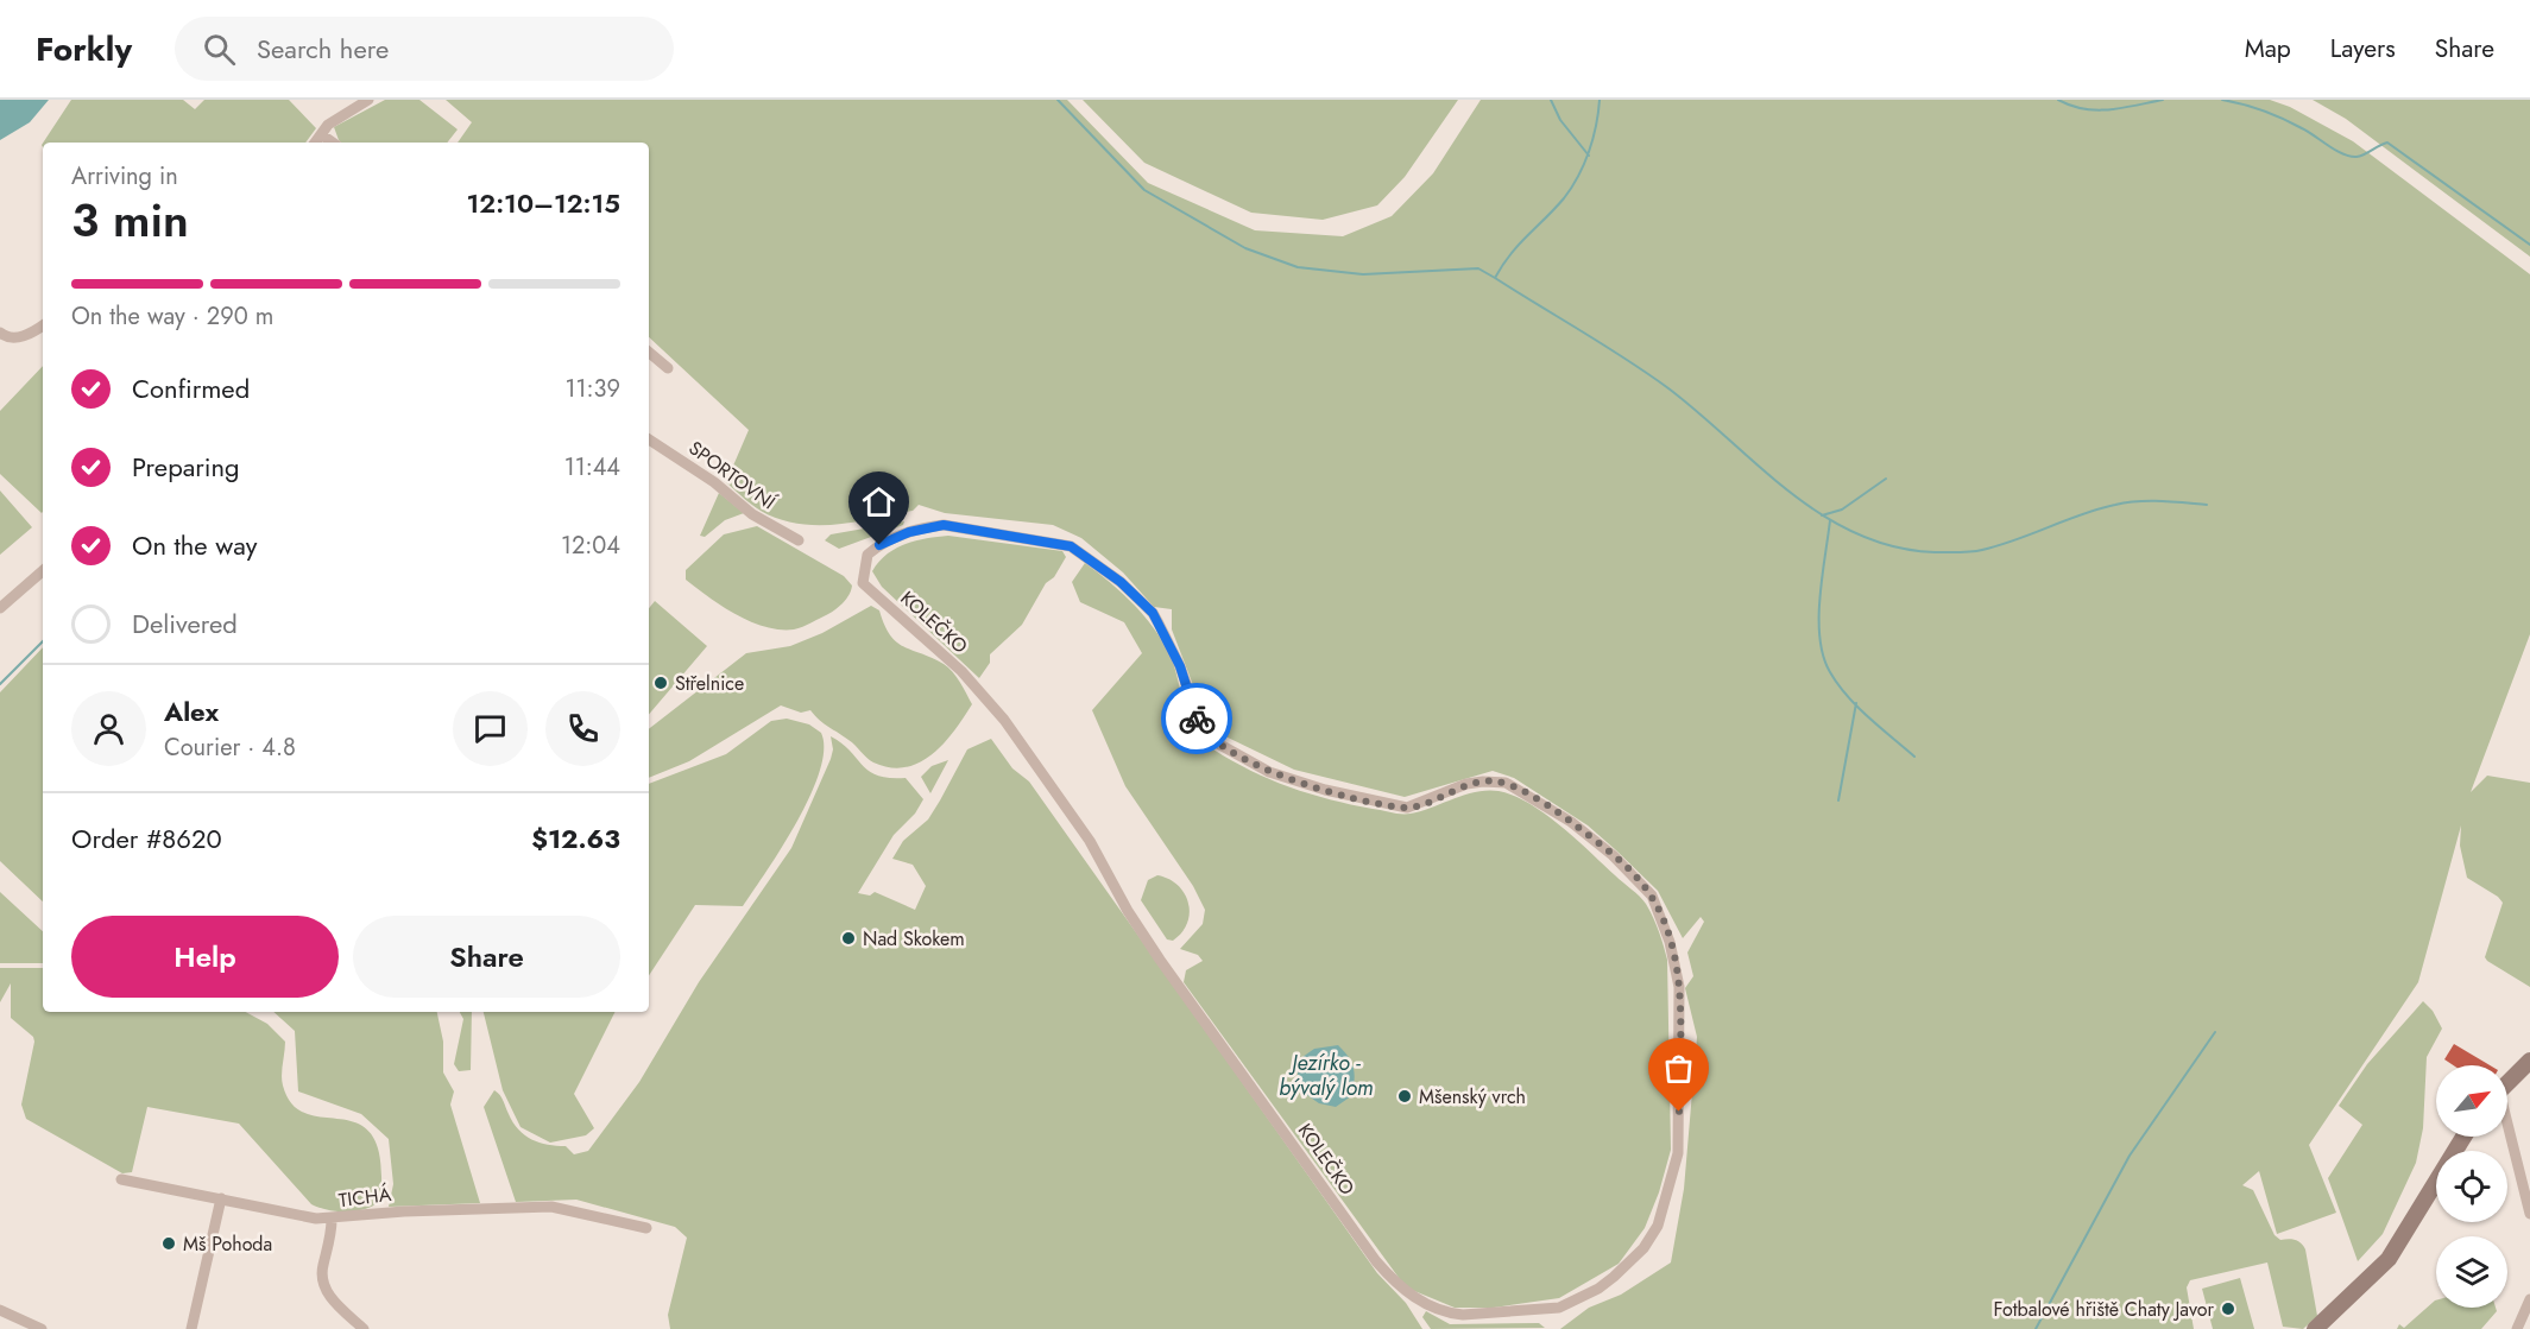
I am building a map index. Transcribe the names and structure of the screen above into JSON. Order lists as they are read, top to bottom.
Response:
{
  "streets": {
    "street": ["SPORTOVNÍ", "KOLEČKO", "TICHÁ"]
  },
  "water": ["Jezírko - bývalý lom"],
  "places": [
    "Střelnice",
    "Nad Skokem",
    "Mšenský vrch",
    "Mš Pohoda",
    "Fotbalové hřiště Chaty Javor"
  ],
  "north": "top right",
  "page": {
    "header": "Forkly",
    "search": "Search here",
    "nav": ["Map", "Layers", "Share"],
    "heading": ["3 min", "Arriving in", "12:10–12:15"],
    "panel": [
      "Alex",
      "Courier · 4.8",
      "Order #8620",
      "$12.63"
    ],
    "bar": "On the way · 290 m",
    "list": [
      ["Confirmed", "11:39"],
      ["Preparing", "11:44"],
      ["On the way", "12:04"],
      "Delivered"
    ],
    "buttons": ["Help", "Share"]
  }
}
